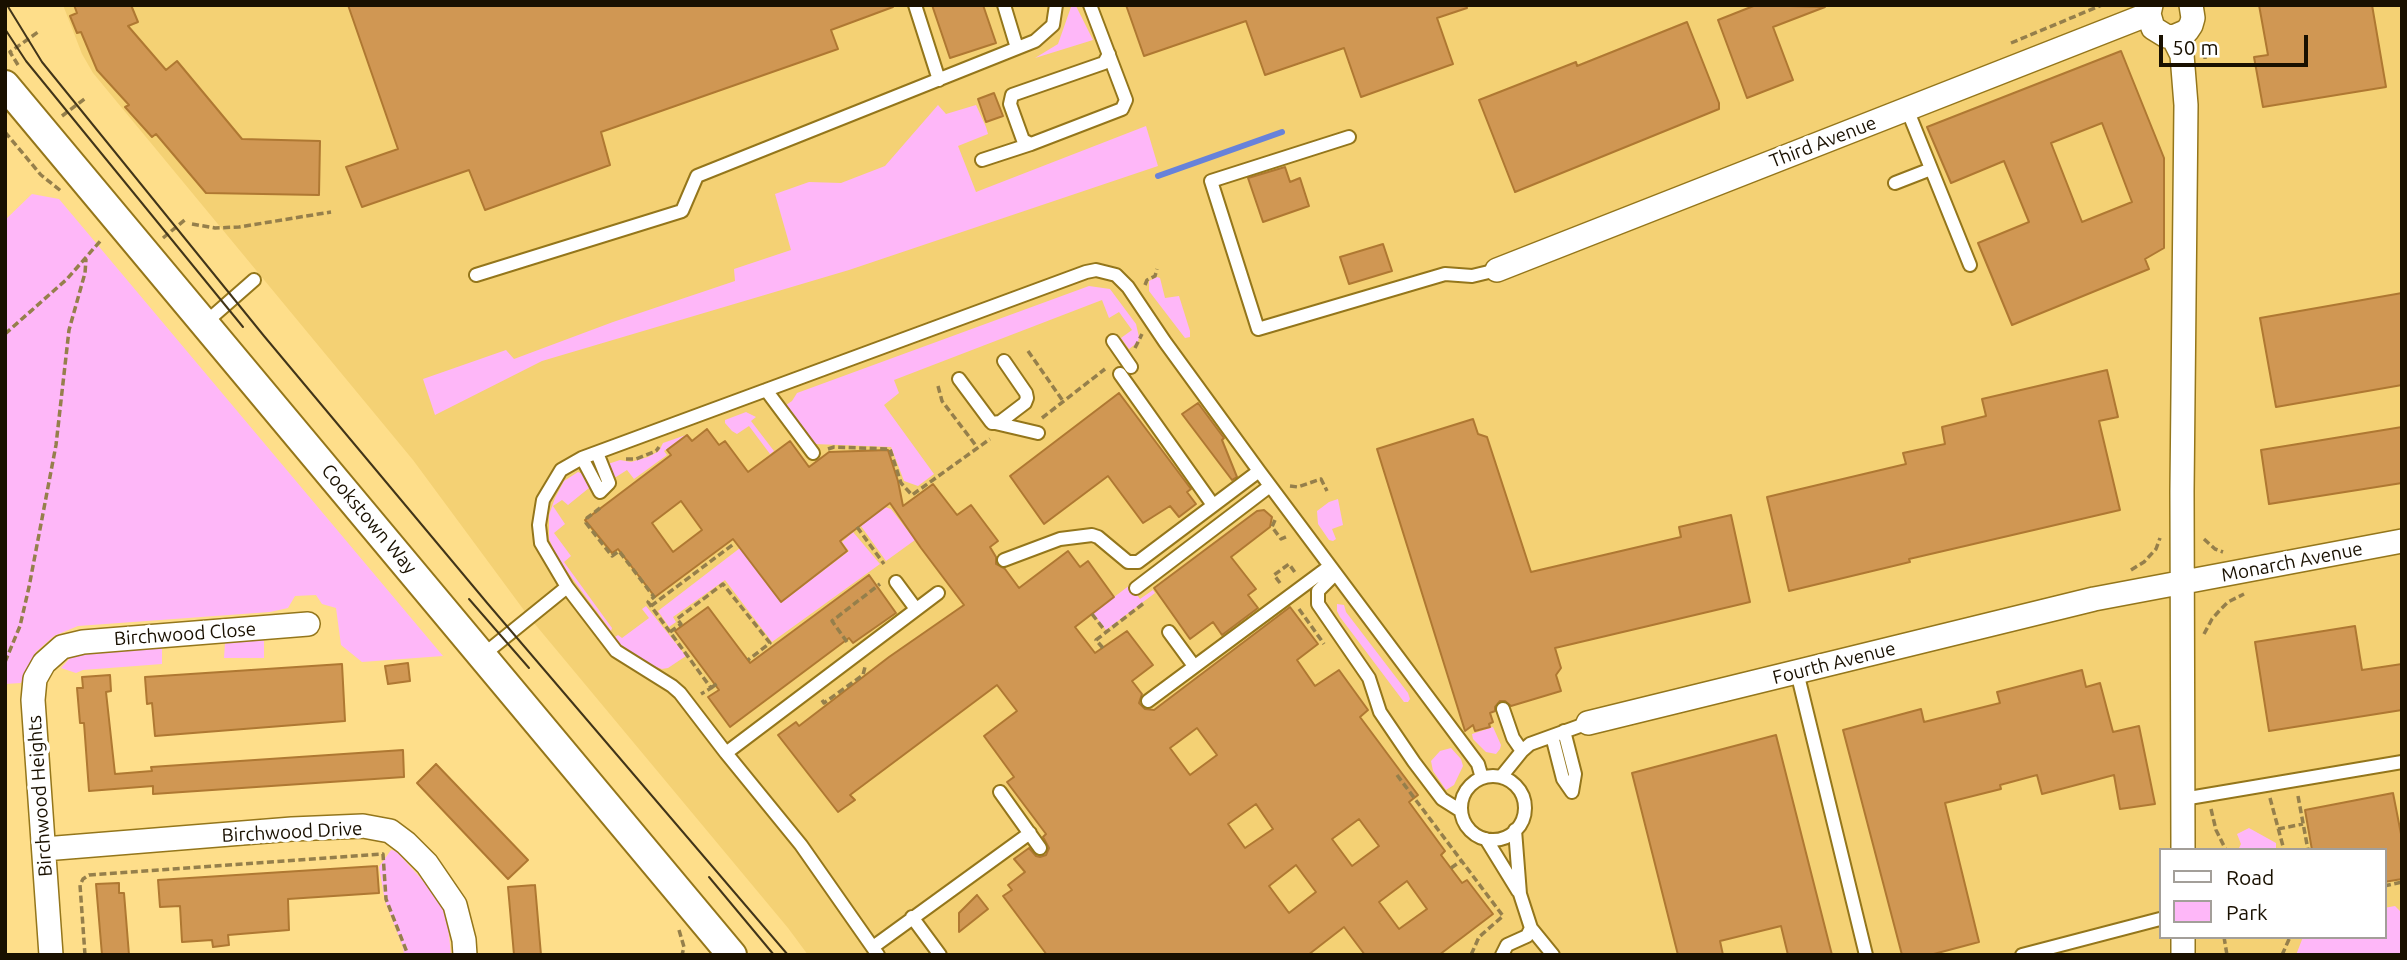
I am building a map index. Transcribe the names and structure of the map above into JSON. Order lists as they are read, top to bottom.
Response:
{
  "streets": {
    "street": [
      "Third Avenue",
      "Cookstown Way",
      "Monarch Avenue",
      "Birchwood Close",
      "Fourth Avenue",
      "Birchwood Heights",
      "Birchwood Drive"
    ]
  },
  "crossings": [
    ["Monarch Avenue", "Fourth Avenue"],
    ["Birchwood Close", "Birchwood Heights"],
    ["Birchwood Heights", "Birchwood Drive"]
  ],
  "legend": ["Road", "Park"],
  "scale_bar": "50 m"
}
